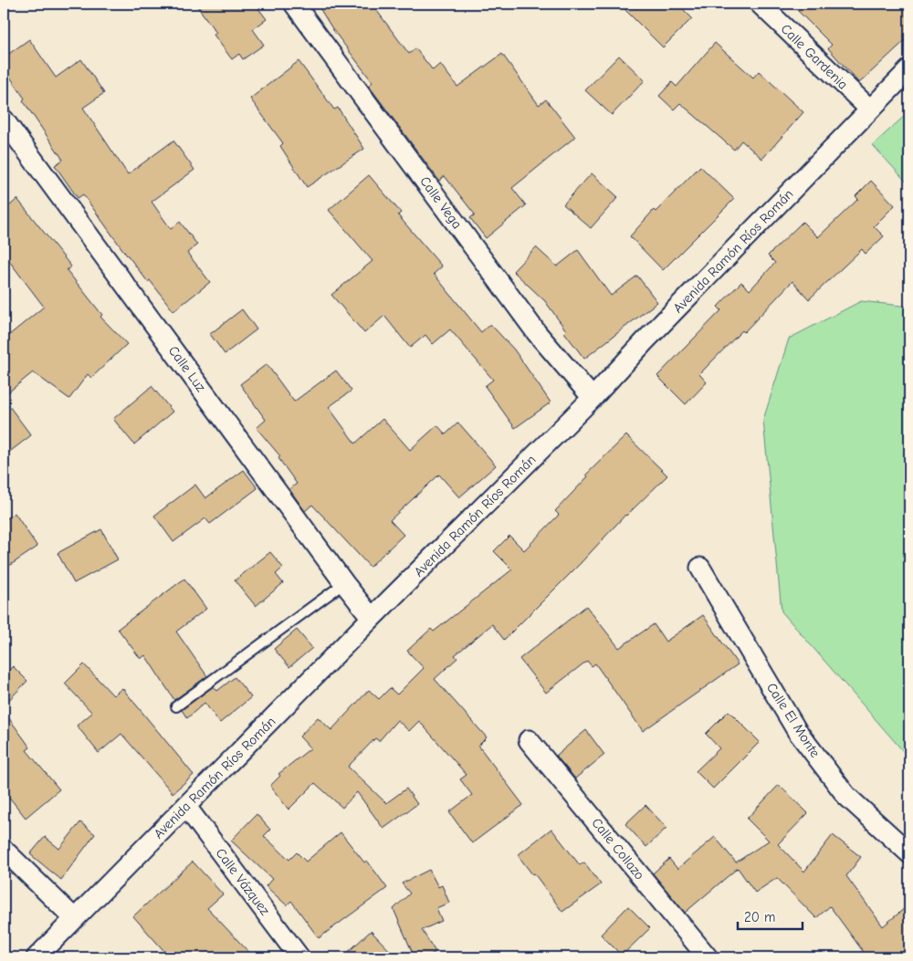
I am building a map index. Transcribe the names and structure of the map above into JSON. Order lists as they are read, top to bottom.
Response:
{
  "streets": {
    "street": [
      "Calle Gardenia",
      "Calle Vega",
      "Avenida Ramón Ríos Román",
      "Calle Luz",
      "Calle El Monte",
      "Calle Collazo",
      "Calle Vázquez"
    ]
  },
  "crossings": [
    ["Calle Gardenia", "Avenida Ramón Ríos Román"],
    ["Calle Vega", "Avenida Ramón Ríos Román"],
    ["Avenida Ramón Ríos Román", "Calle Luz"],
    ["Avenida Ramón Ríos Román", "Calle Vázquez"]
  ],
  "scale_bar": "20 m"
}
